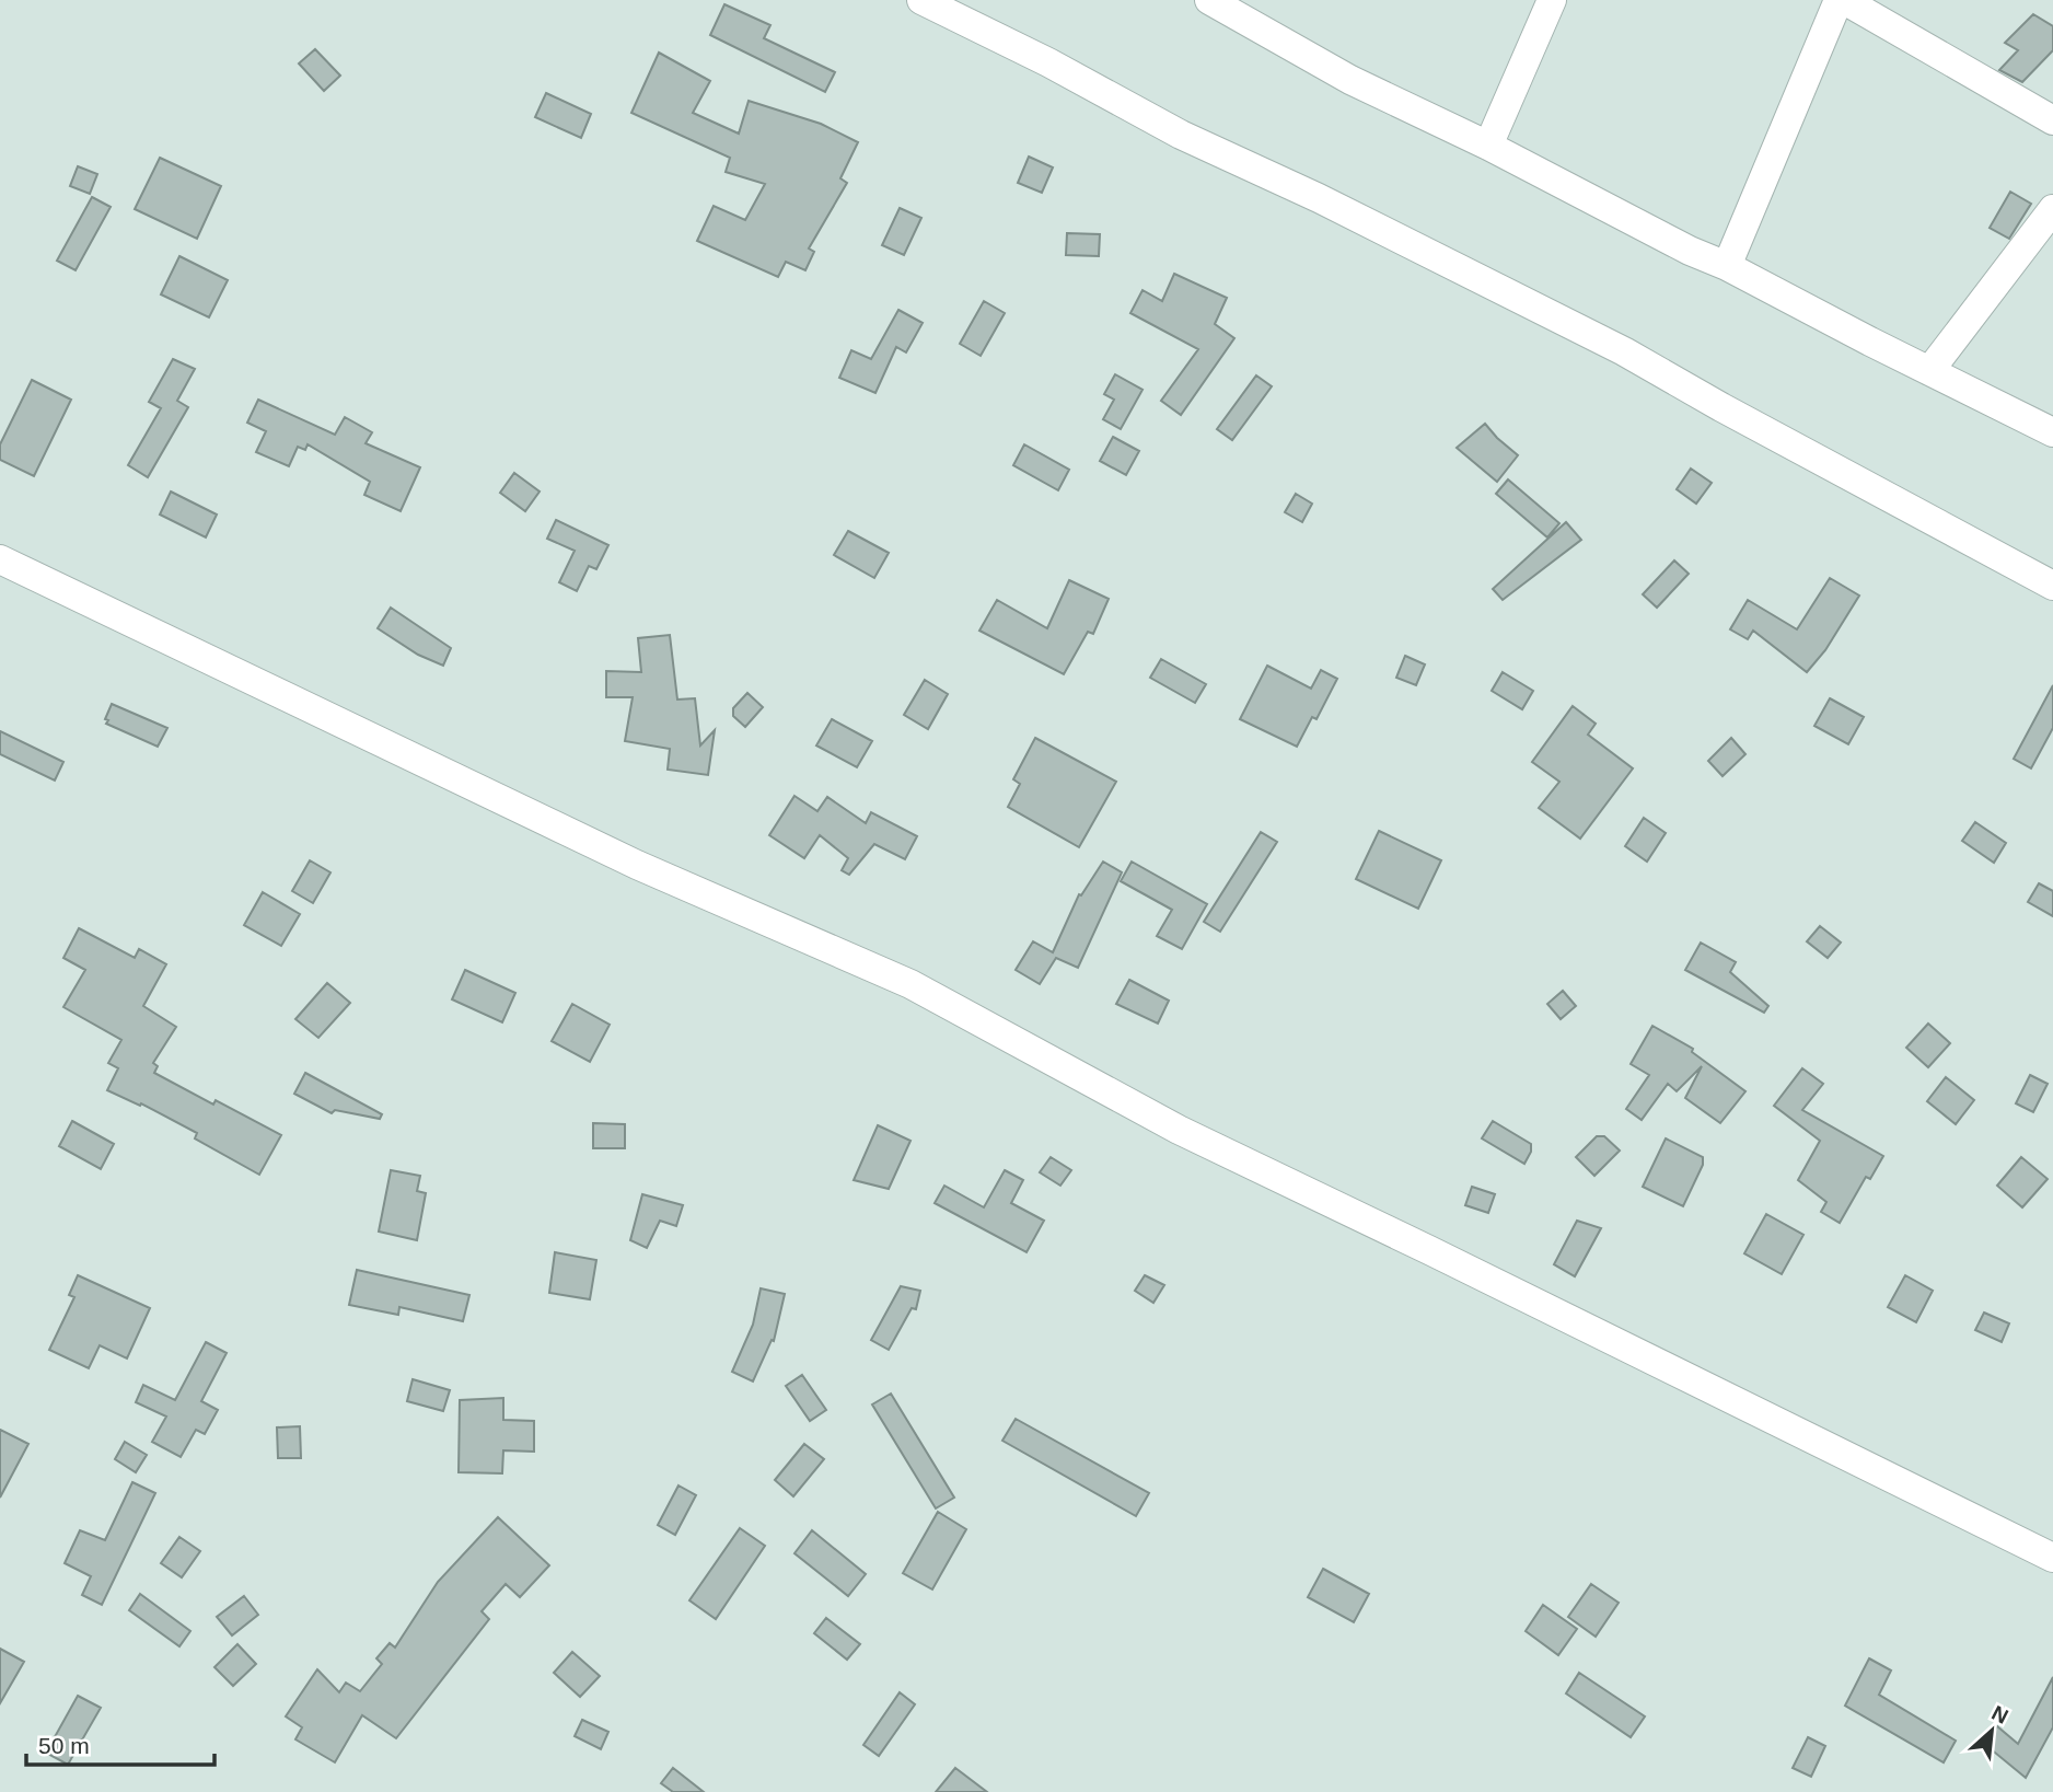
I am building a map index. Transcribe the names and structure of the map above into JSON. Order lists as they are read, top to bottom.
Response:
{
  "scale_bar": "50 m",
  "north": "top right"
}
